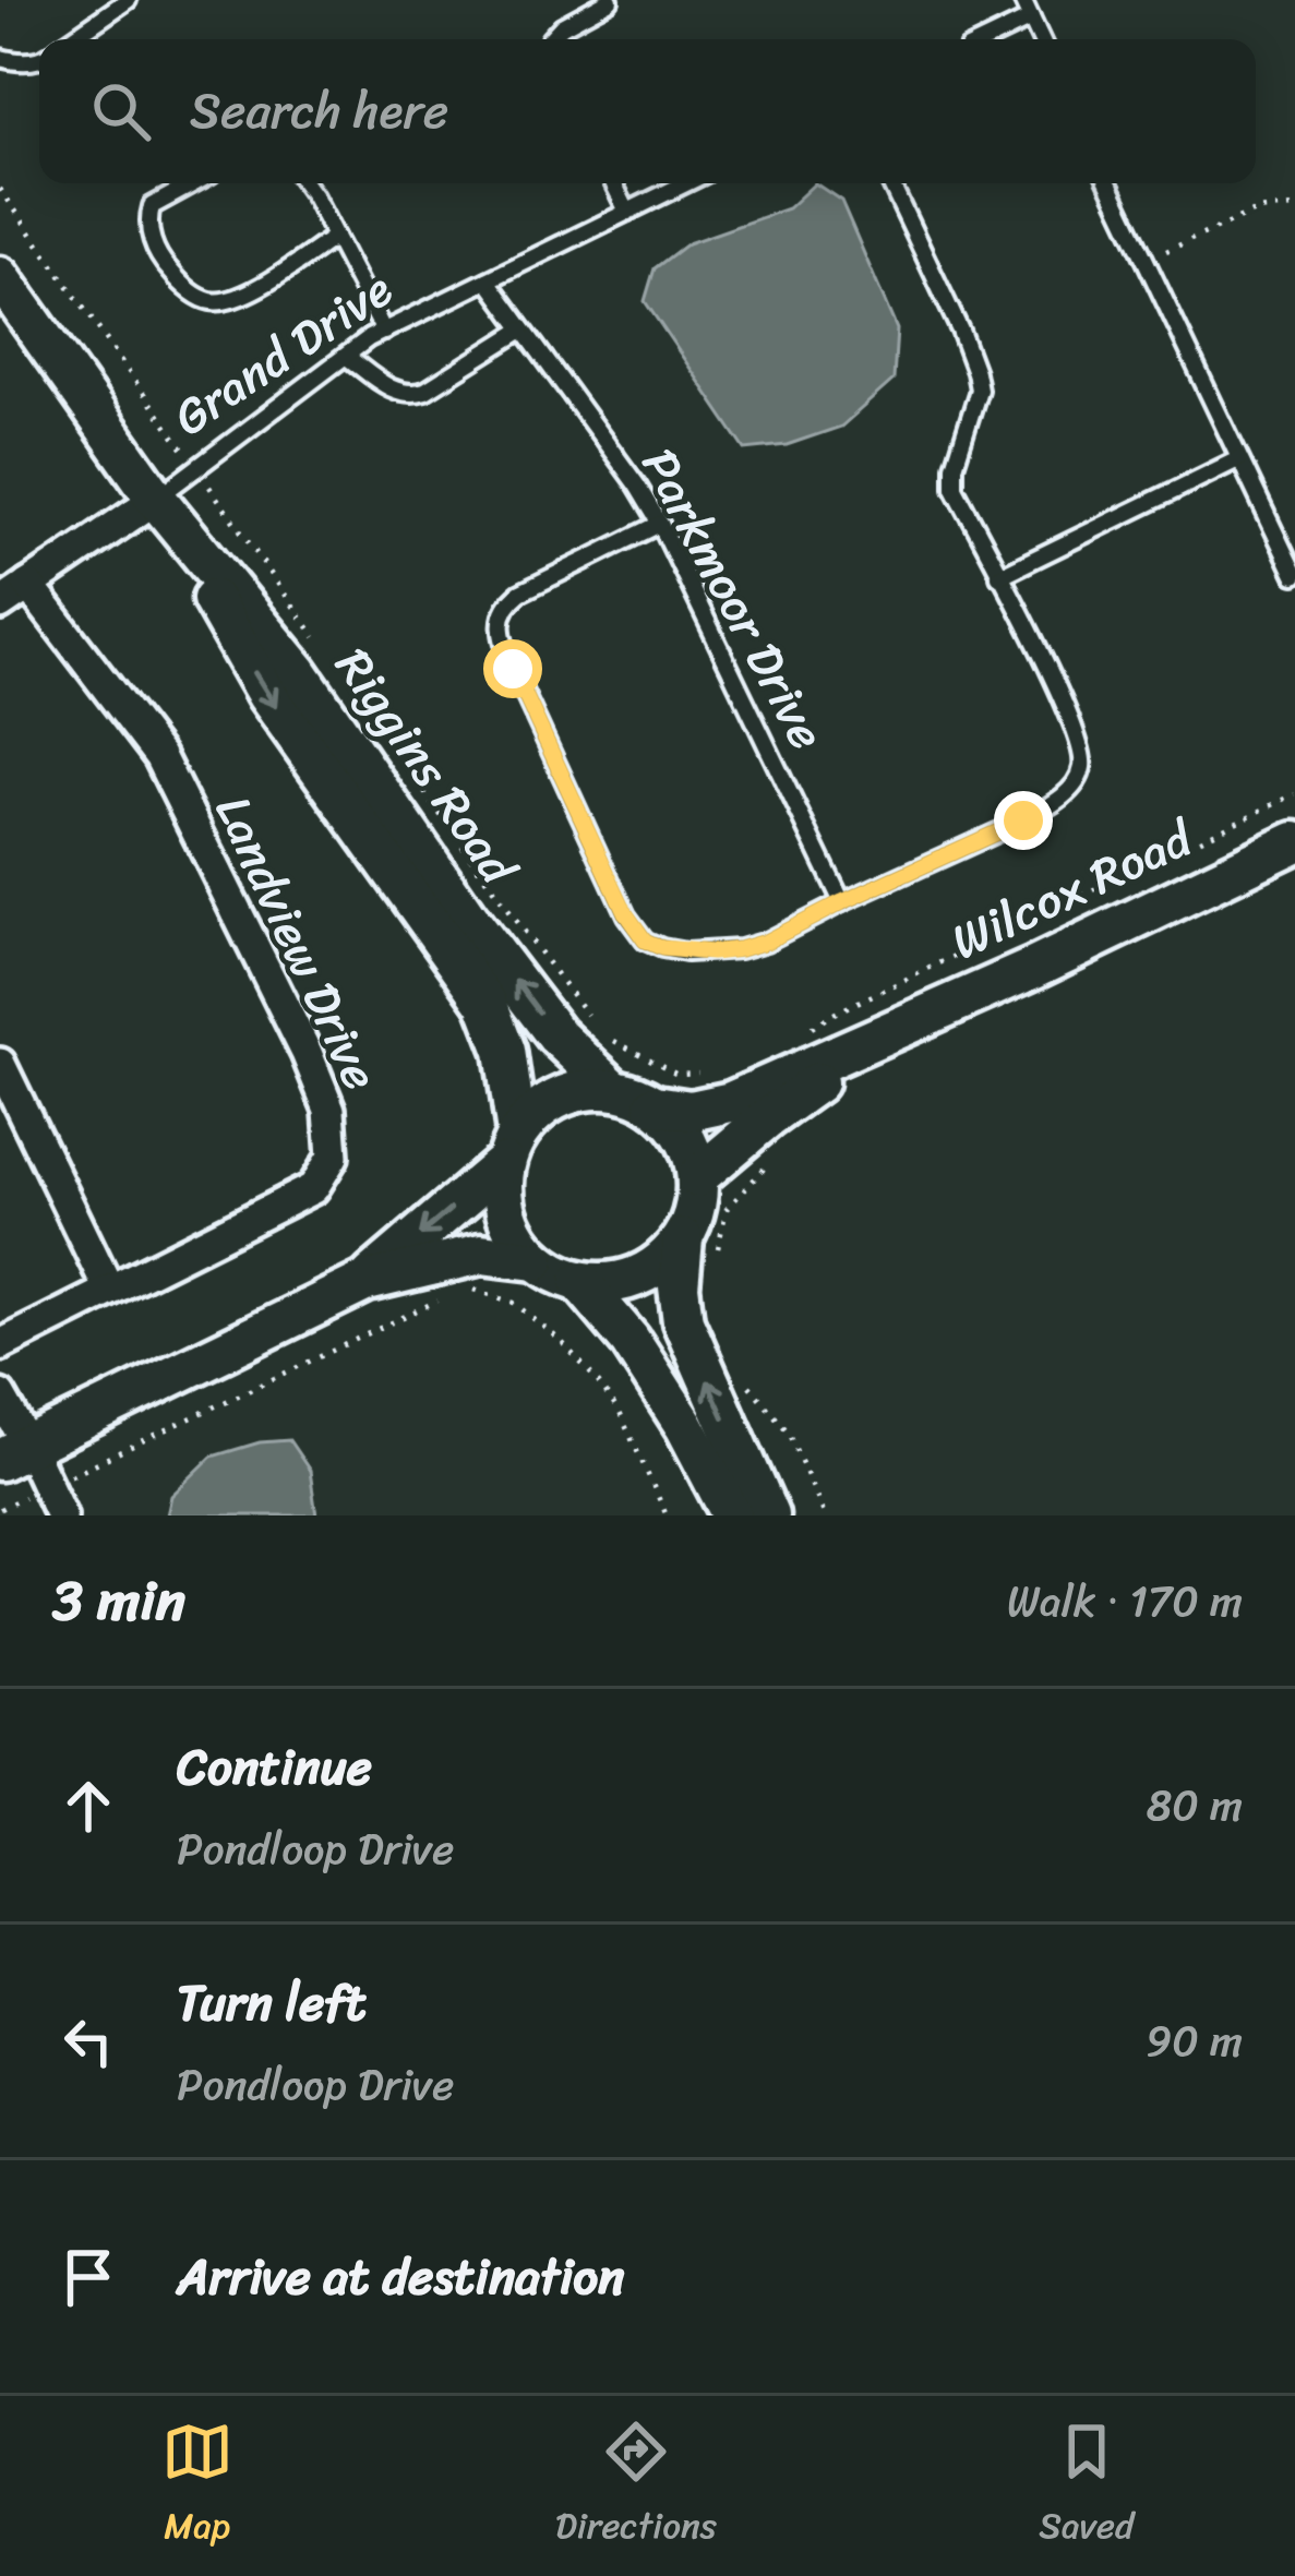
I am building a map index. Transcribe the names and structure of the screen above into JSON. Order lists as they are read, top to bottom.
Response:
{
  "streets": {
    "main road": ["Riggins Road", "Wilcox Road"],
    "street": ["Grand Drive", "Landview Drive"],
    "lane": ["Parkmoor Drive"]
  },
  "crossings": [
    ["Grand Drive", "Parkmoor Drive"],
    ["Grand Drive", "Riggins Road"],
    ["Grand Drive", "Landview Drive"],
    ["Riggins Road", "Wilcox Road"]
  ],
  "page": {
    "search": "Search here",
    "heading": ["3 min", "Walk · 170 m"],
    "list": [
      ["Continue", "Pondloop Drive", "80 m"],
      ["Turn left", "Pondloop Drive", "90 m"],
      "Arrive at destination"
    ],
    "nav": ["Map", "Directions", "Saved"]
  }
}
